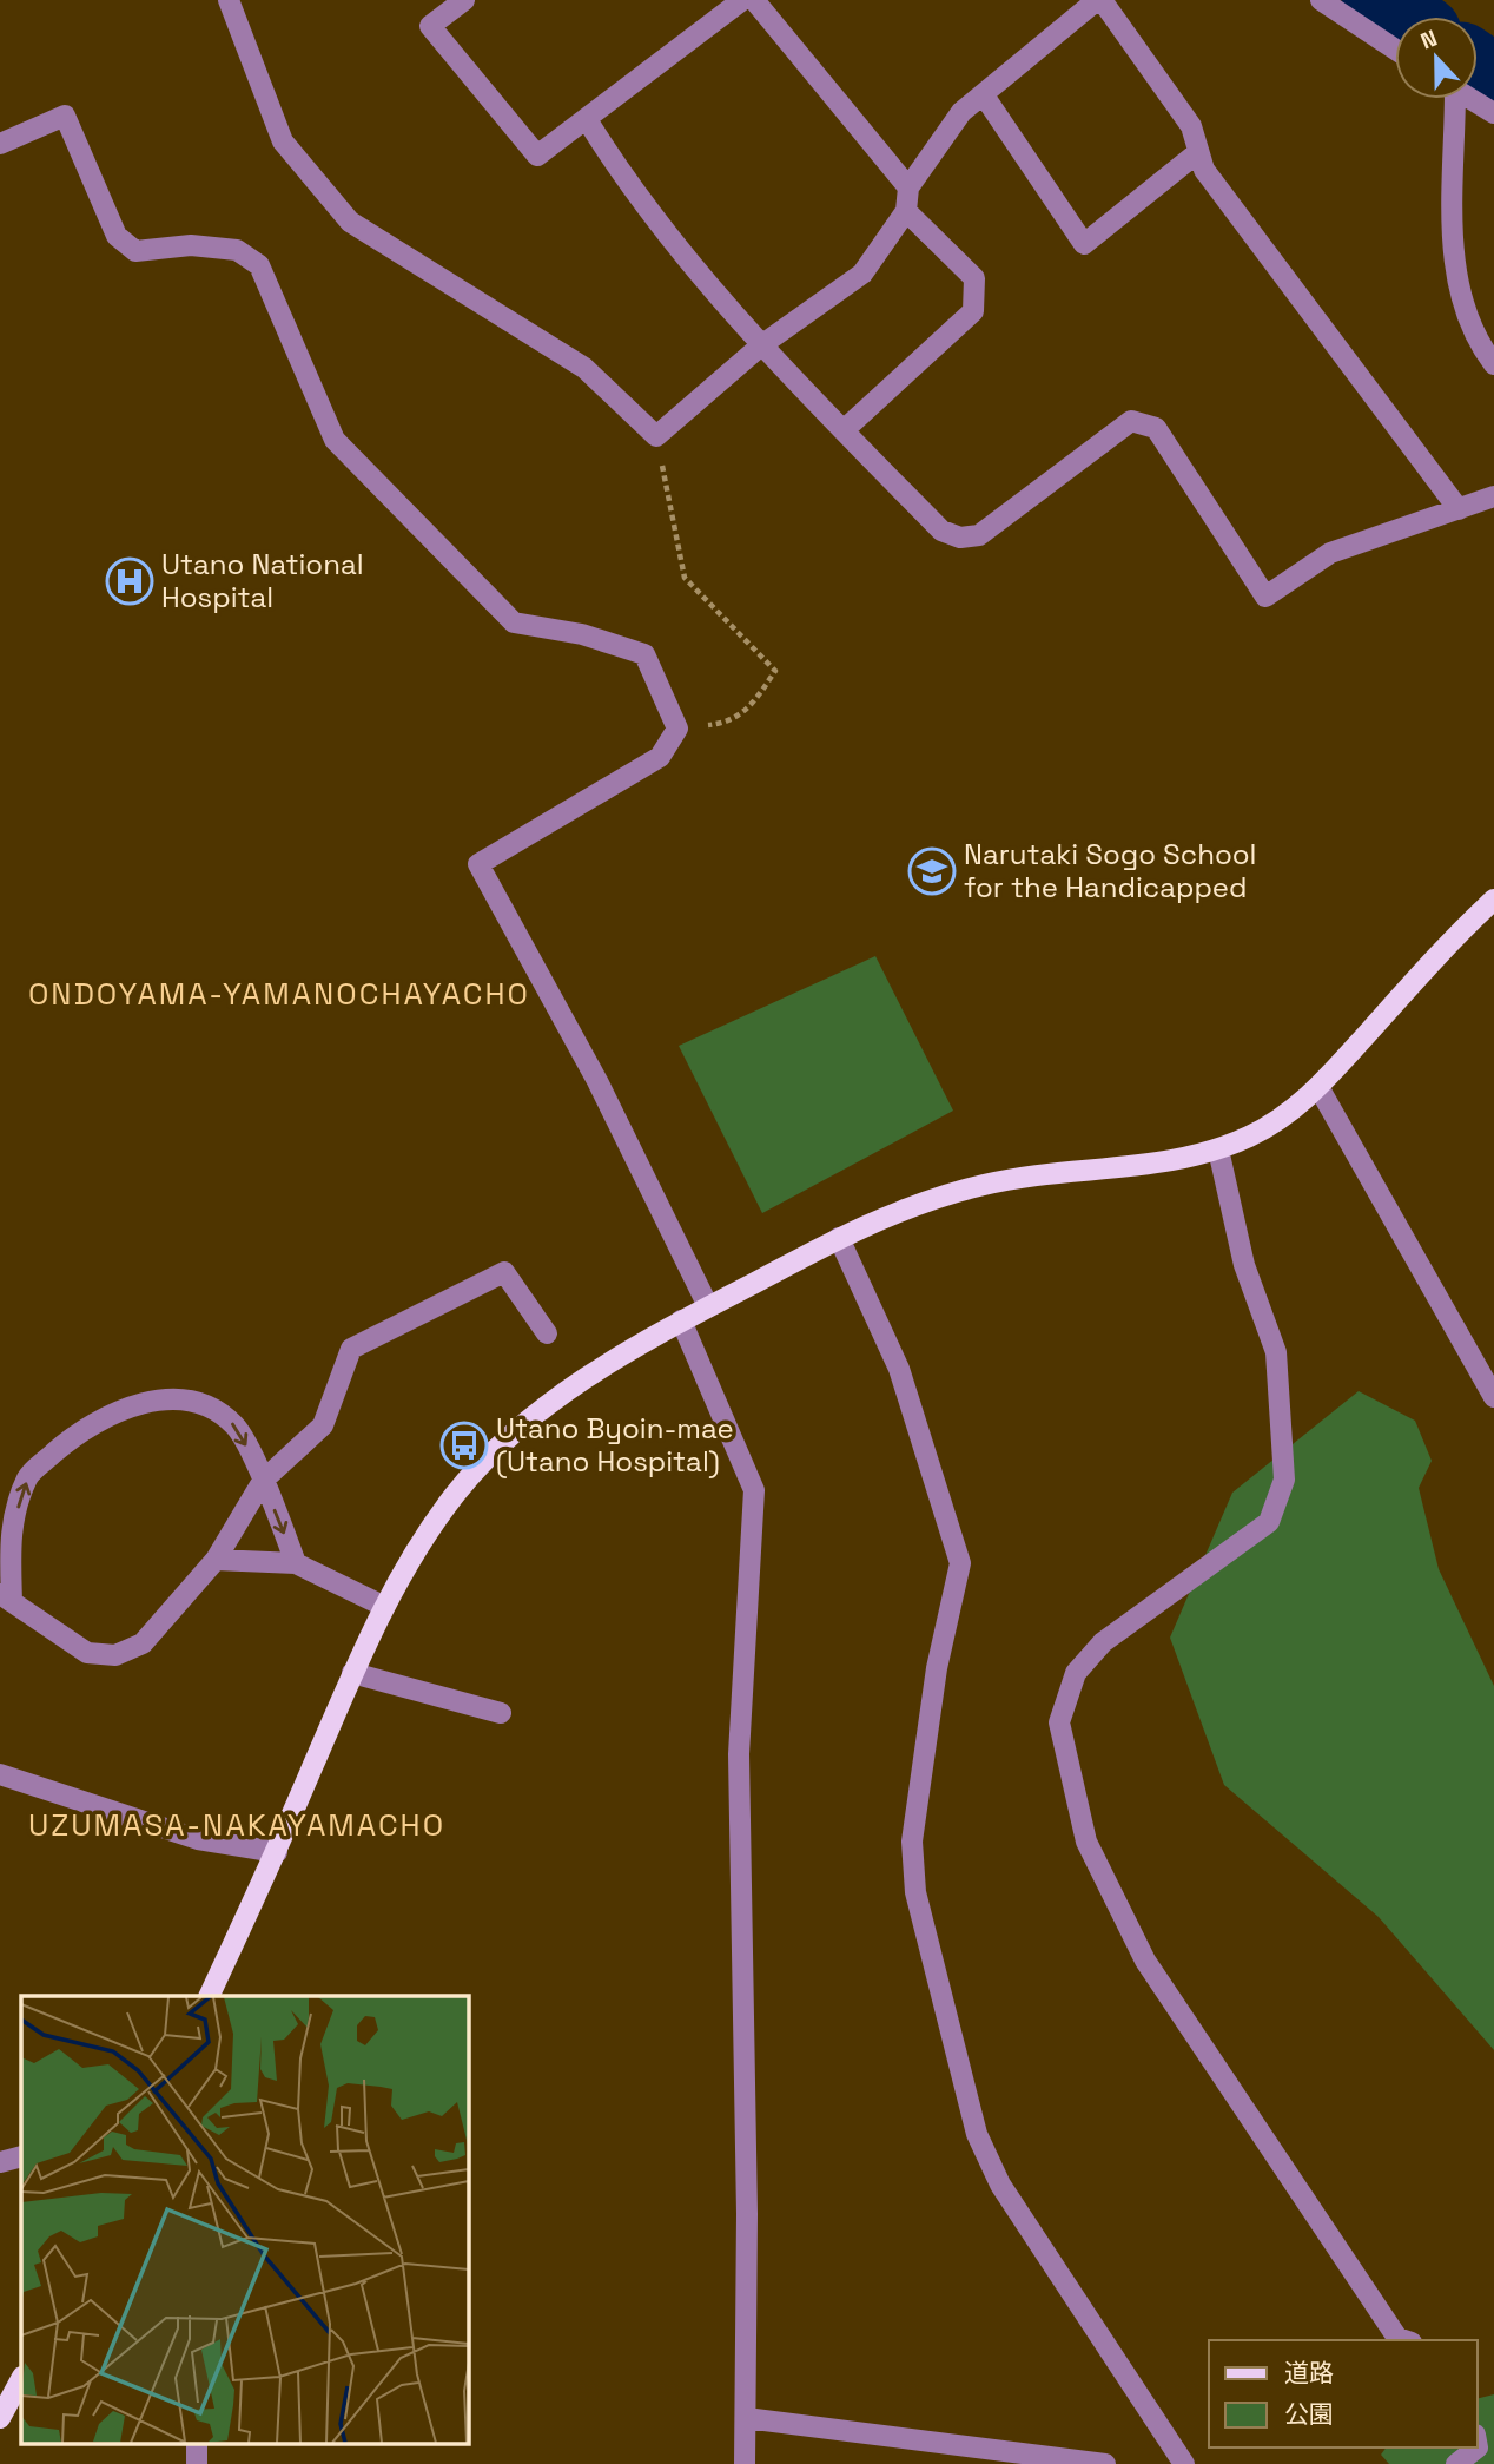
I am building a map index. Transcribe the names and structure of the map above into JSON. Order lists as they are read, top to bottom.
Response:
{
  "districts": ["ONDOYAMA-YAMANOCHAYACHO", "UZUMASA-NAKAYAMACHO"],
  "places": {
    "hospital": ["Utano National Hospital"],
    "school or university": ["Narutaki Sogo School for the Handicapped"],
    "bus stop": ["Utano Byoin-mae (Utano Hospital)"]
  },
  "legend": ["道路", "公園"],
  "north": "top"
}
